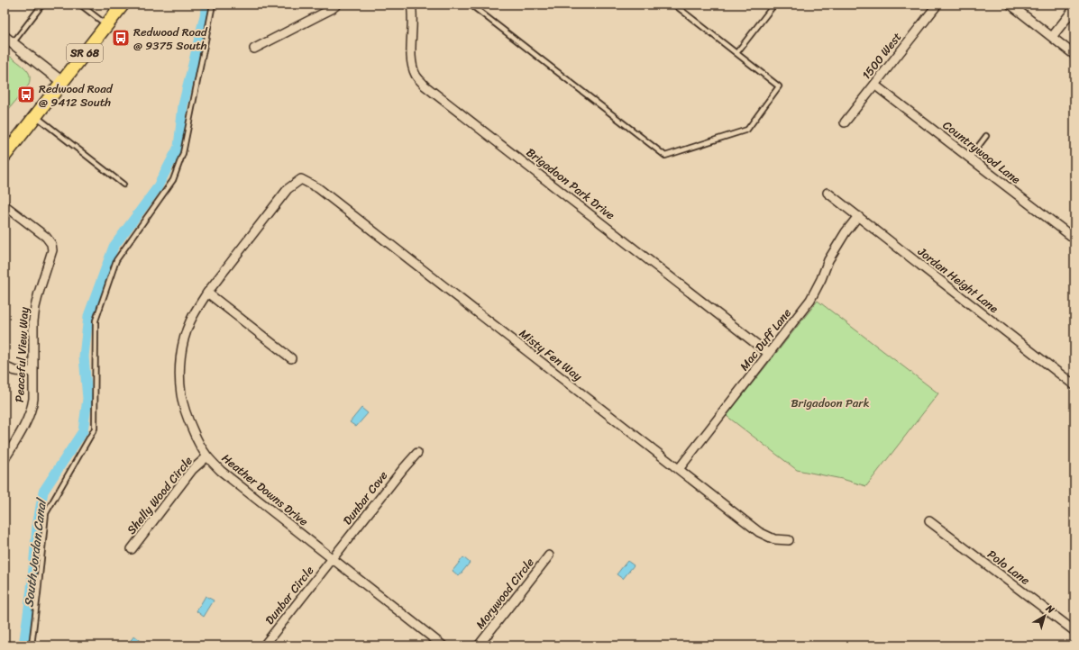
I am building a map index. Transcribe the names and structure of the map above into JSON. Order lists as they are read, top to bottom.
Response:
{
  "streets": {
    "main road": ["SR 68"],
    "street": [
      "1500 West",
      "Countrywood Lane",
      "Brigadoon Park Drive",
      "Jordan Height Lane",
      "Mac Duff Lane",
      "Peaceful View Way",
      "Misty Fen Way",
      "Heather Downs Drive",
      "Shelly Wood Circle",
      "Dunbar Cove",
      "Polo Lane",
      "Morywood Circle",
      "Dunbar Circle"
    ]
  },
  "crossings": [
    ["1500 West", "Countrywood Lane"],
    ["Brigadoon Park Drive", "Mac Duff Lane"],
    ["Jordan Height Lane", "Mac Duff Lane"],
    ["Mac Duff Lane", "Misty Fen Way"],
    ["Misty Fen Way", "Heather Downs Drive"],
    ["Heather Downs Drive", "Shelly Wood Circle"],
    ["Heather Downs Drive", "Dunbar Cove"],
    ["Heather Downs Drive", "Dunbar Circle"],
    ["Dunbar Cove", "Dunbar Circle"]
  ],
  "water": ["South Jordan Canal"],
  "parks": ["Brigadoon Park"],
  "places": {
    "bus stop": ["Redwood Road @ 9375 South", "Redwood Road @ 9412 South"]
  },
  "north": "top right"
}
